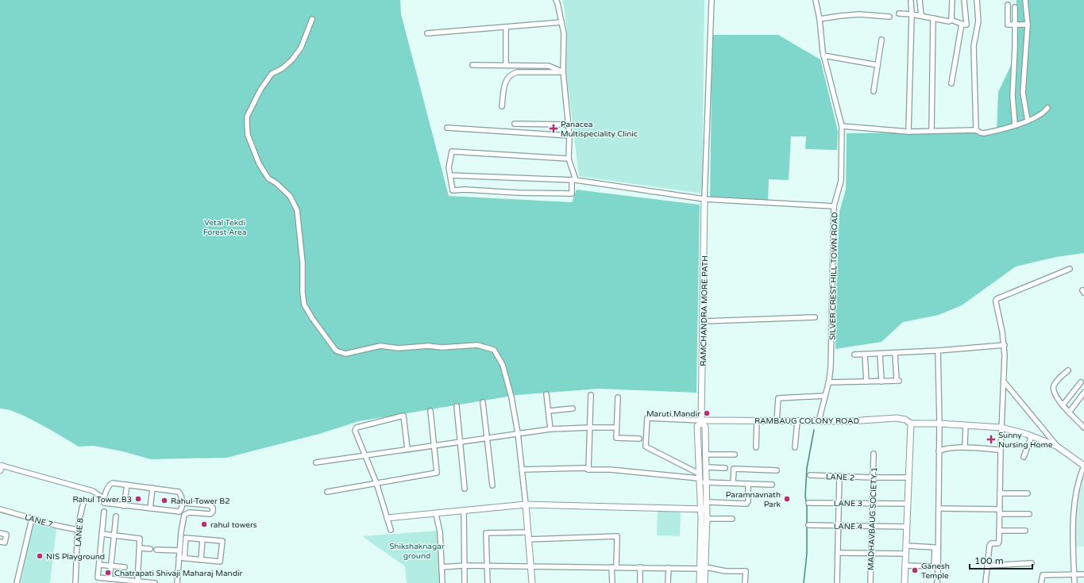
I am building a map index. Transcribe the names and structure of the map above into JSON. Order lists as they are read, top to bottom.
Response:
{
  "streets": {
    "street": [
      "SILVER CREST HILL TOWN ROAD",
      "RAMCHANDRA MORE PATH",
      "RAMBAUG COLONY ROAD",
      "LANE 2",
      "LANE 3",
      "MADHAVBAUG SOCIETY 1",
      "LANE 7",
      "LANE 4",
      "LANE 8"
    ]
  },
  "crossings": [
    ["SILVER CREST HILL TOWN ROAD", "RAMBAUG COLONY ROAD"],
    ["RAMCHANDRA MORE PATH", "RAMBAUG COLONY ROAD"],
    ["LANE 2", "MADHAVBAUG SOCIETY 1"],
    ["LANE 3", "MADHAVBAUG SOCIETY 1"],
    ["MADHAVBAUG SOCIETY 1", "LANE 4"],
    ["LANE 7", "LANE 8"]
  ],
  "parks": ["Vetal Tekdi Forest Area", "Shikshaknagar ground"],
  "places": {
    "health": ["Panacea Multispeciality Clinic", "Sunny Nursing Home"],
    "other": [
      "Maruti Mandir",
      "Rahul Tower B3",
      "Paramnavnath Park",
      "Rahul Tower B2",
      "rahul towers",
      "NIS Playground",
      "Ganesh Temple",
      "Chatrapati Shivaji Maharaj Mandir"
    ]
  },
  "scale_bar": "100 m"
}
